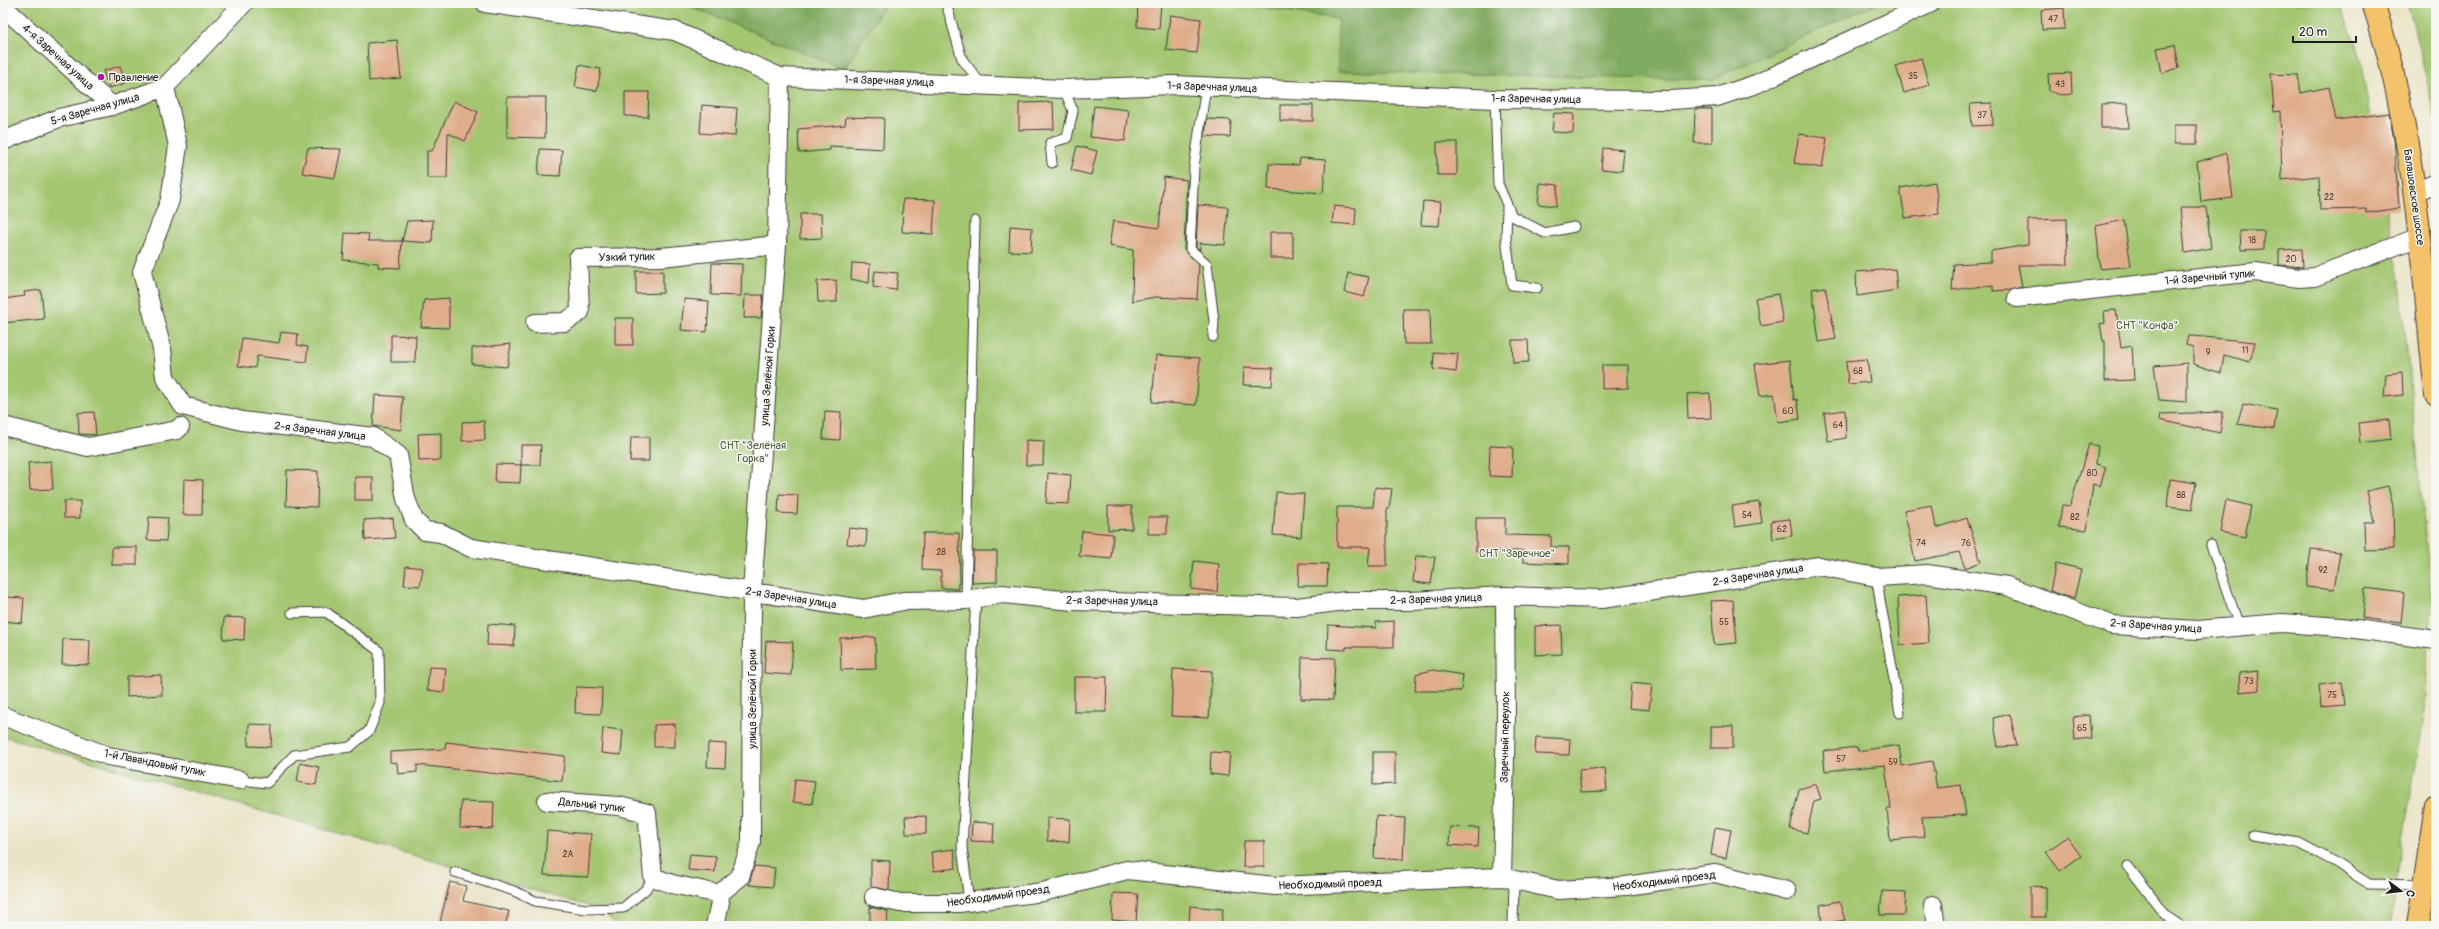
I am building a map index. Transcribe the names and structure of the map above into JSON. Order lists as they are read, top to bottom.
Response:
{
  "streets": {
    "main road": ["Балашовское шоссе"],
    "street": [
      "4-я Заречная улица",
      "1-я Заречная улица",
      "5-я Заречная улица",
      "Узкий тупик",
      "1-й Заречный тупик",
      "улица Зелёной Горки",
      "2-я Заречная улица",
      "Заречный переулок",
      "1-й Лавандовый тупик",
      "Дальний тупик",
      "Необходимый проезд"
    ]
  },
  "crossings": [
    ["4-я Заречная улица", "5-я Заречная улица"],
    ["1-я Заречная улица", "улица Зелёной Горки"],
    ["Балашовское шоссе", "1-й Заречный тупик"],
    ["Узкий тупик", "улица Зелёной Горки"],
    ["улица Зелёной Горки", "2-я Заречная улица"],
    ["2-я Заречная улица", "Заречный переулок"],
    ["Заречный переулок", "Необходимый проезд"]
  ],
  "parks": ["СНТ \"Конфа\"", "СНТ \"Зелёная Горка\"", "СНТ \"Заречное\""],
  "places": ["Правление"],
  "house_numbers": [
    "47",
    "35",
    "43",
    "37",
    "22",
    "18",
    "20",
    "11",
    "9",
    "68",
    "60",
    "64",
    "80",
    "88",
    "54",
    "82",
    "62",
    "74",
    "76",
    "28",
    "92",
    "55",
    "73",
    "75",
    "65",
    "57",
    "59",
    "2А"
  ],
  "scale_bar": "20 m",
  "north": "right"
}
